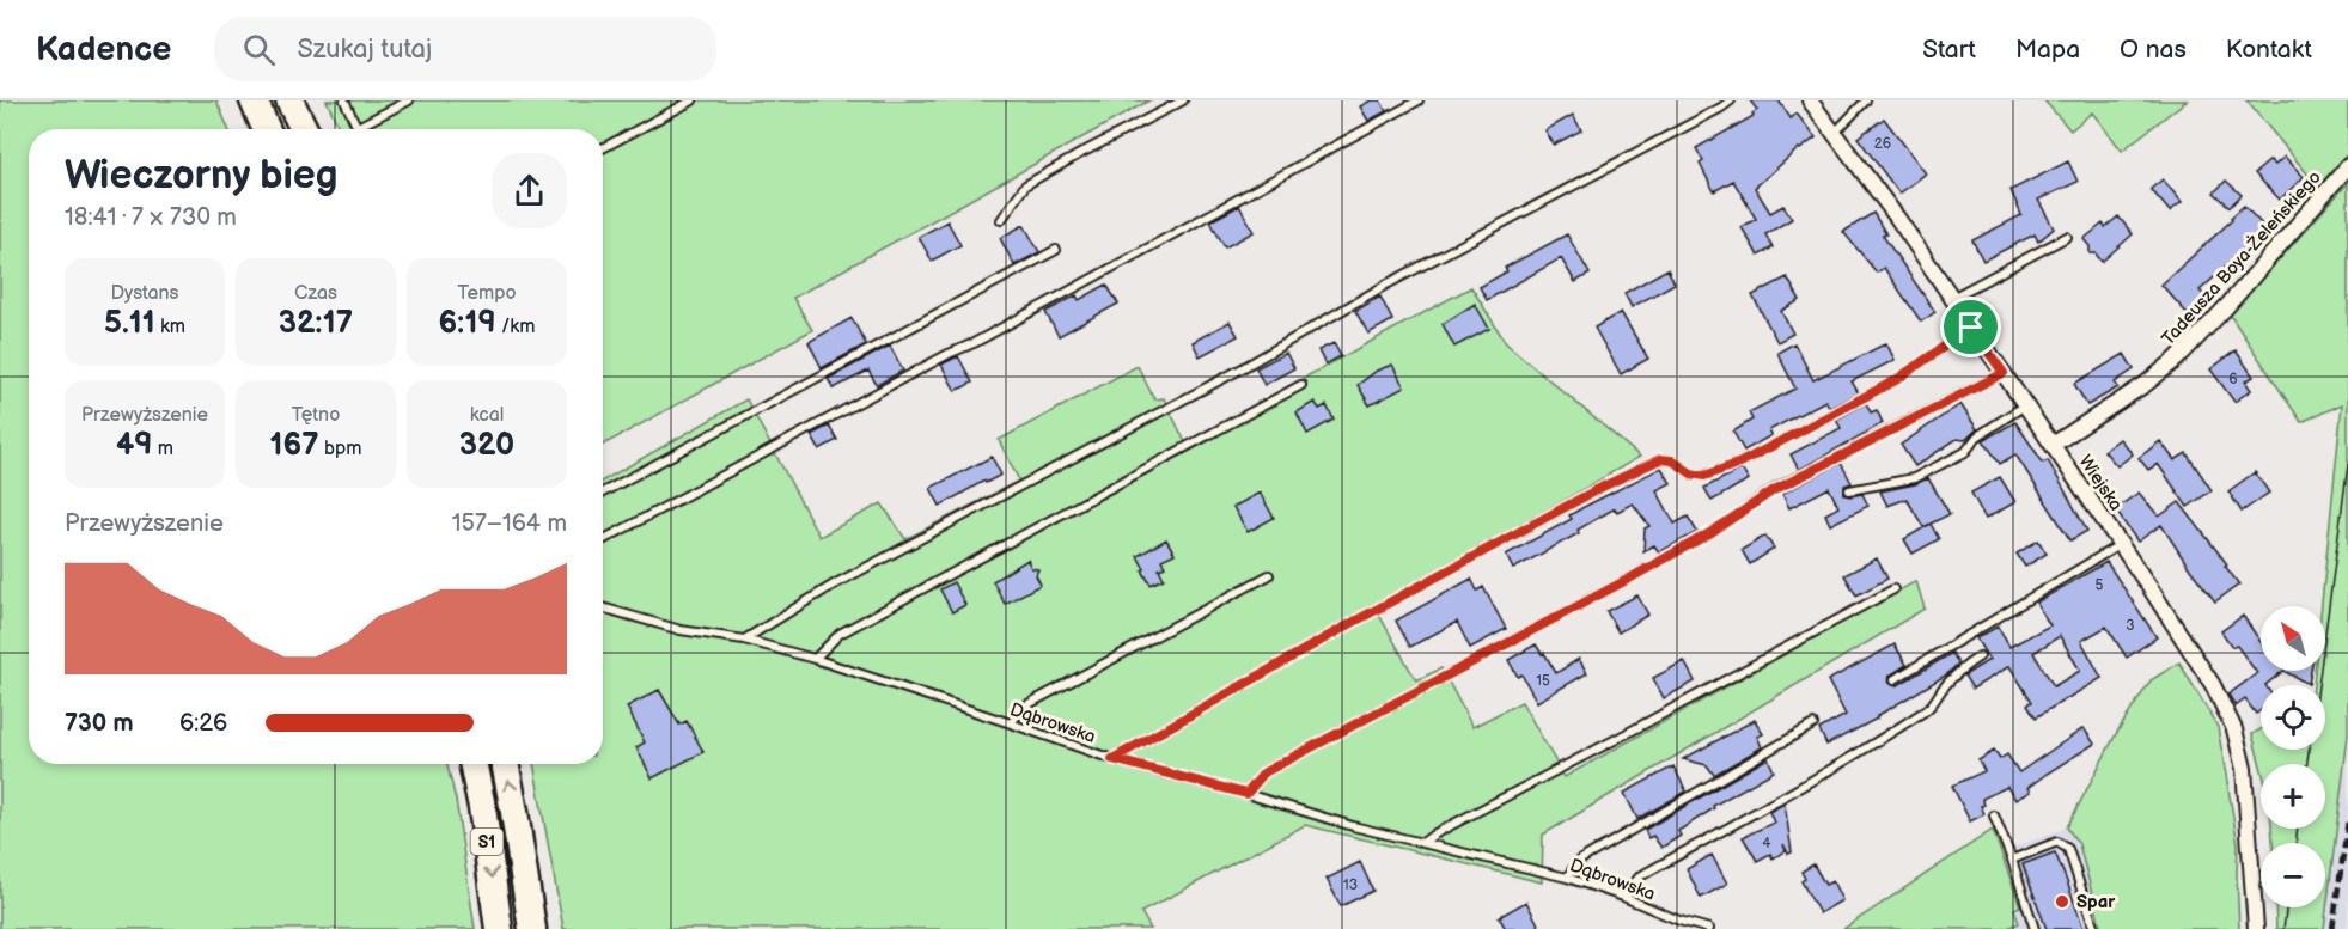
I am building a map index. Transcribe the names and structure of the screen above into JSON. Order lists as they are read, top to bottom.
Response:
{
  "streets": {
    "highway": ["S1"],
    "street": ["Tadeusza Boya-Żeleńskiego", "Wiejska"],
    "lane": ["Dąbrowska"]
  },
  "crossings": [
    ["Tadeusza Boya-Żeleńskiego", "Wiejska"]
  ],
  "places": ["Spar"],
  "house_numbers": [
    "26",
    "6",
    "5",
    "3",
    "15",
    "4",
    "13"
  ],
  "north": "top left",
  "page": {
    "header": "Kadence",
    "search": "Szukaj tutaj",
    "nav": [
      "Start",
      "Mapa",
      "O nas",
      "Kontakt"
    ],
    "heading": ["Wieczorny bieg", "18:41 · 7 × 730 m"],
    "stats": [
      ["Dystans", "5.11 km"],
      ["Czas", "32:17"],
      ["Tempo", "6:19 /km"],
      ["Przewyższenie", "49 m"],
      ["Tętno", "167 bpm"],
      ["kcal", "320"]
    ],
    "chart": ["Przewyższenie", "157–164 m"],
    "map_buttons": ["+", "−"],
    "list": [
      {
        "name": "730 m",
        "note": "6:26"
      }
    ]
  }
}
